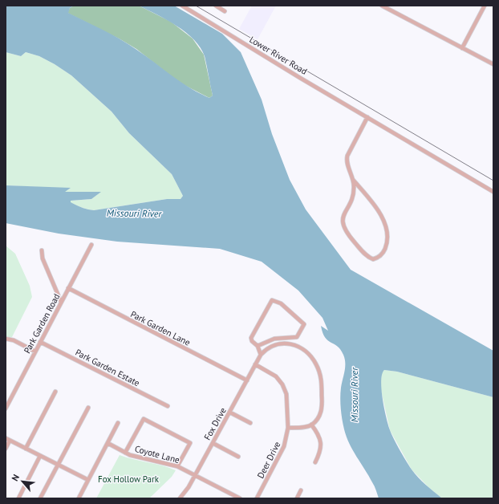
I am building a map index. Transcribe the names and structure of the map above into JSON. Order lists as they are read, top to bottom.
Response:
{
  "streets": {
    "street": [
      "Lower River Road",
      "Park Garden Road",
      "Park Garden Lane",
      "Park Garden Estate",
      "Fox Drive",
      "Coyote Lane",
      "Deer Drive"
    ]
  },
  "crossings": [
    ["Park Garden Road", "Park Garden Lane"],
    ["Park Garden Road", "Park Garden Estate"],
    ["Park Garden Lane", "Fox Drive"],
    ["Fox Drive", "Coyote Lane"],
    ["Fox Drive", "Deer Drive"]
  ],
  "water": ["Missouri River"],
  "parks": ["Fox Hollow Park"],
  "north": "top left"
}
